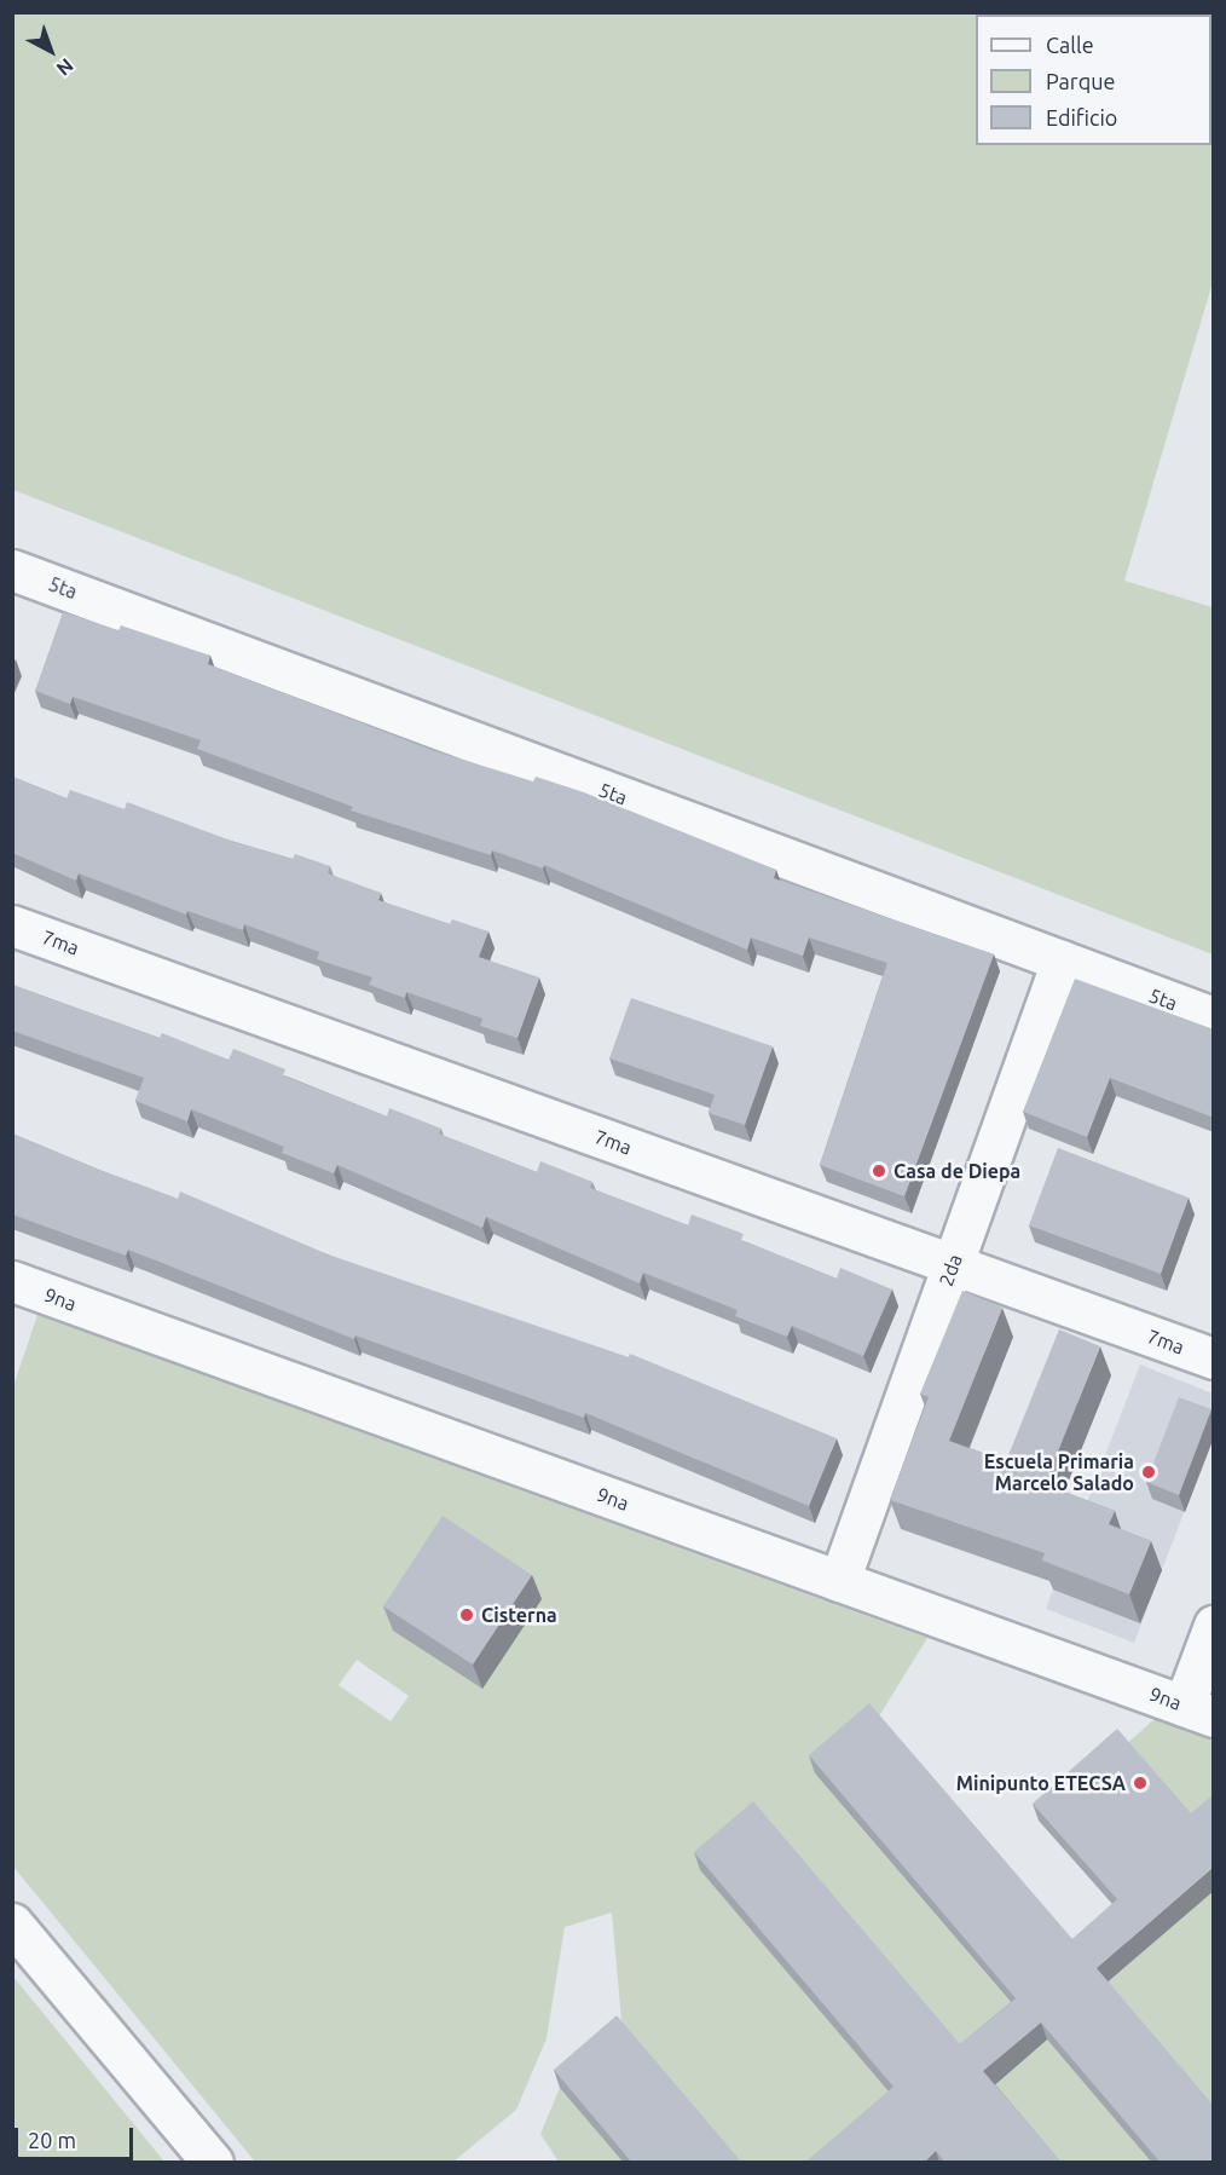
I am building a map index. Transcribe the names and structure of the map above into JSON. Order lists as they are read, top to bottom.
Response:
{
  "streets": {
    "street": [
      "5ta",
      "7ma",
      "2da",
      "9na"
    ]
  },
  "crossings": [
    ["5ta", "2da"],
    ["7ma", "2da"],
    ["2da", "9na"]
  ],
  "places": [
    "Casa de Diepa",
    "Escuela Primaria Marcelo Salado",
    "Cisterna",
    "Minipunto ETECSA"
  ],
  "legend": ["Calle", "Parque", "Edificio"],
  "scale_bar": "20 m",
  "north": "bottom right"
}
